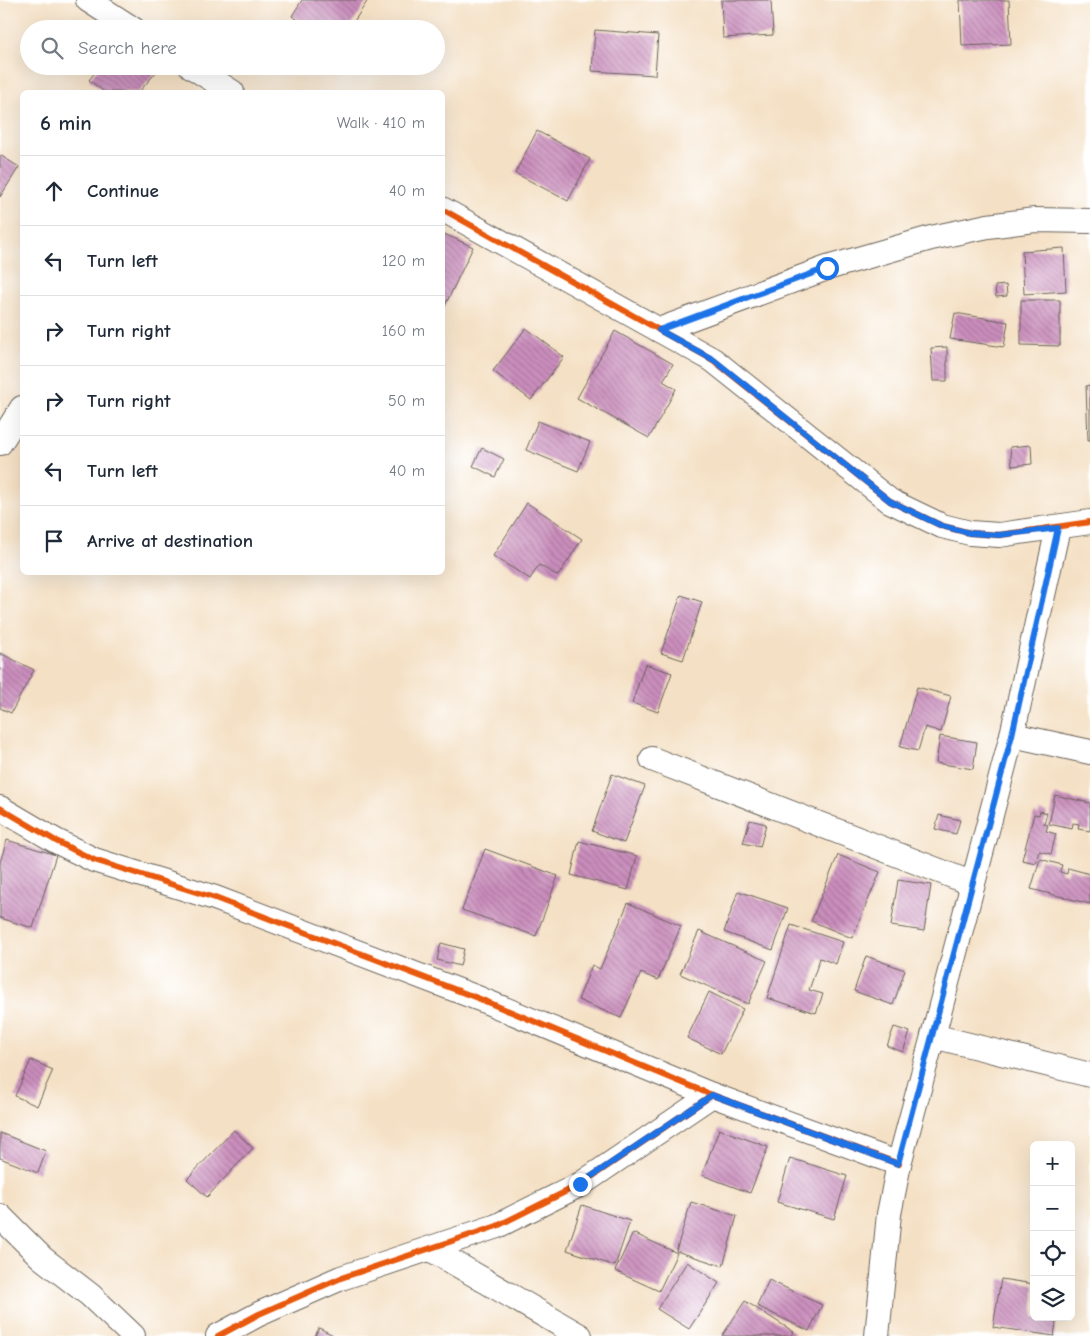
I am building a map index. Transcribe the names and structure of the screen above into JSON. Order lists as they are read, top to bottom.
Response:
{
  "page": {
    "search": "Search here",
    "heading": ["6 min", "Walk · 410 m"],
    "list": [
      ["Continue", "40 m"],
      ["Turn left", "120 m"],
      ["Turn right", "160 m"],
      ["Turn right", "50 m"],
      ["Turn left", "40 m"],
      "Arrive at destination"
    ],
    "map_buttons": ["+", "−"]
  }
}
